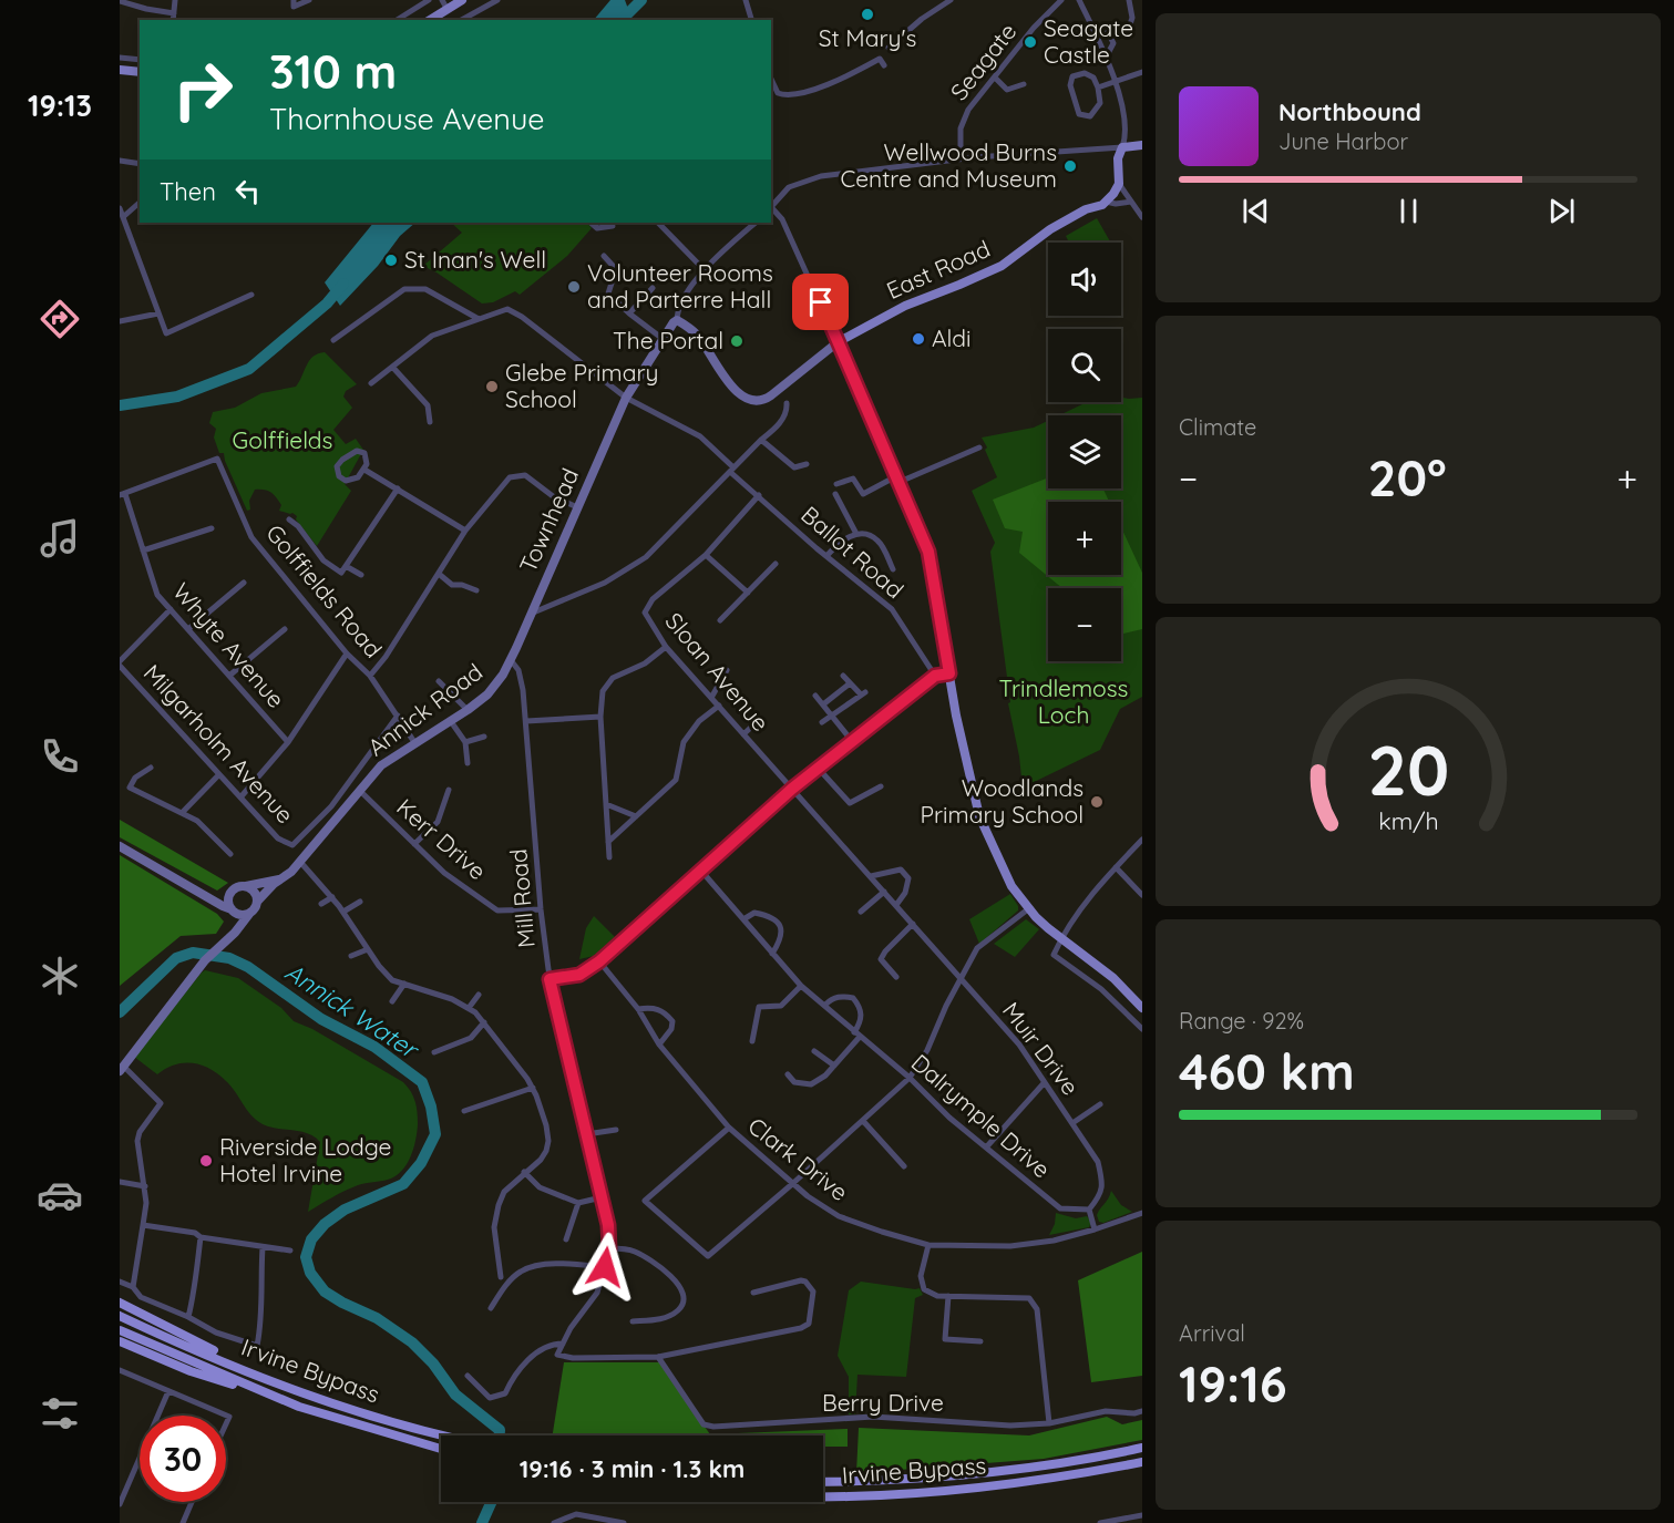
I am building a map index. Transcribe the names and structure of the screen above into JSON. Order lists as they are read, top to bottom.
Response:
{
  "streets": {
    "highway": ["Irvine Bypass"],
    "main road": ["East Road", "Townhead", "Annick Road"],
    "street": [
      "Seagate",
      "Ballot Road",
      "Golffields Road",
      "Whyte Avenue",
      "Sloan Avenue",
      "Milgarholm Avenue",
      "Kerr Drive",
      "Mill Road",
      "Muir Drive",
      "Dalrymple Drive",
      "Clark Drive",
      "Berry Drive"
    ]
  },
  "crossings": [
    ["Townhead", "Ballot Road"],
    ["Townhead", "Annick Road"],
    ["Townhead", "Mill Road"],
    ["Ballot Road", "Sloan Avenue"],
    ["Golffields Road", "Whyte Avenue"],
    ["Golffields Road", "Annick Road"],
    ["Sloan Avenue", "Muir Drive"],
    ["Annick Road", "Milgarholm Avenue"],
    ["Annick Road", "Kerr Drive"],
    ["Annick Road", "Mill Road"],
    ["Kerr Drive", "Mill Road"],
    ["Mill Road", "Berry Drive"],
    ["Muir Drive", "Dalrymple Drive"]
  ],
  "water": ["Annick Water"],
  "parks": ["Golffields", "Trindlemoss Loch"],
  "places": [
    "St Mary's",
    "Seagate Castle",
    "Wellwood Burns Centre and Museum",
    "St Inan's Well",
    "Volunteer Rooms and Parterre Hall",
    "Aldi",
    "The Portal",
    "Glebe Primary School",
    "Woodlands Primary School",
    "Riverside Lodge Hotel Irvine"
  ],
  "page": {
    "tabs": "19:13",
    "turn": ["310 m", "Thornhouse Avenue"],
    "song": ["Northbound", "June Harbor"],
    "then": "Then",
    "map_buttons": ["+", "−"],
    "tile": [
      "Climate",
      ["Range · 92%", "460 km"],
      ["Arrival", "19:16"]
    ],
    "heat": ["−", "20°", "+"],
    "limit": "30",
    "trip": "19:16 · 3 min · 1.3 km",
    "gauge": ["20", "km/h"]
  }
}
